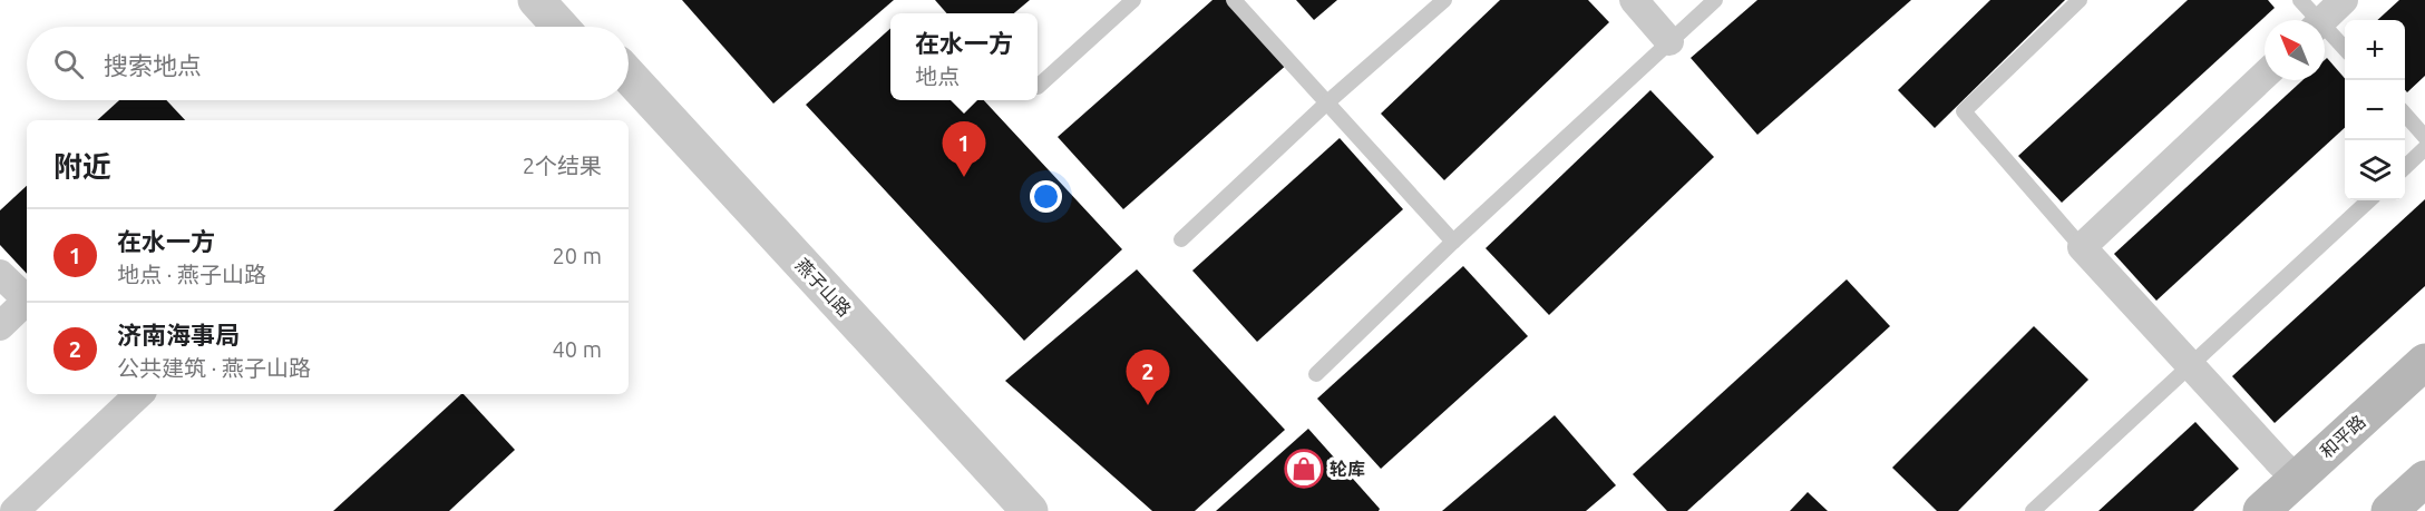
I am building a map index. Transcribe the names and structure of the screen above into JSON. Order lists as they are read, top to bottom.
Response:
{
  "streets": {
    "main road": ["和平路"],
    "street": ["燕子山路"]
  },
  "places": {
    "shop": ["轮库"]
  },
  "north": "top left",
  "page": {
    "popup": ["在水一方", "地点"],
    "map_buttons": ["+", "−"],
    "search": "搜索地点",
    "heading": ["附近", "2个结果"],
    "pins": ["1", "2"],
    "list": [
      {
        "mark": "1",
        "name": "在水一方",
        "note": "地点 · 燕子山路",
        "value": "20 m"
      },
      {
        "mark": "2",
        "name": "济南海事局",
        "note": "公共建筑 · 燕子山路",
        "value": "40 m"
      }
    ]
  }
}
